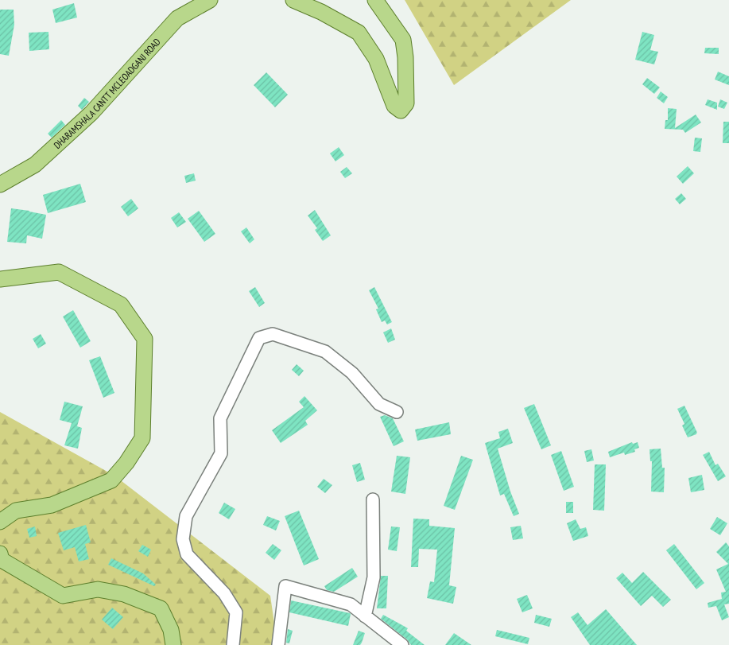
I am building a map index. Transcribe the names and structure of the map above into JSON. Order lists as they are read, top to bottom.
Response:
{
  "streets": {
    "main road": ["DHARAMSHALA CANTT MCLEOADGANJ ROAD"]
  }
}
